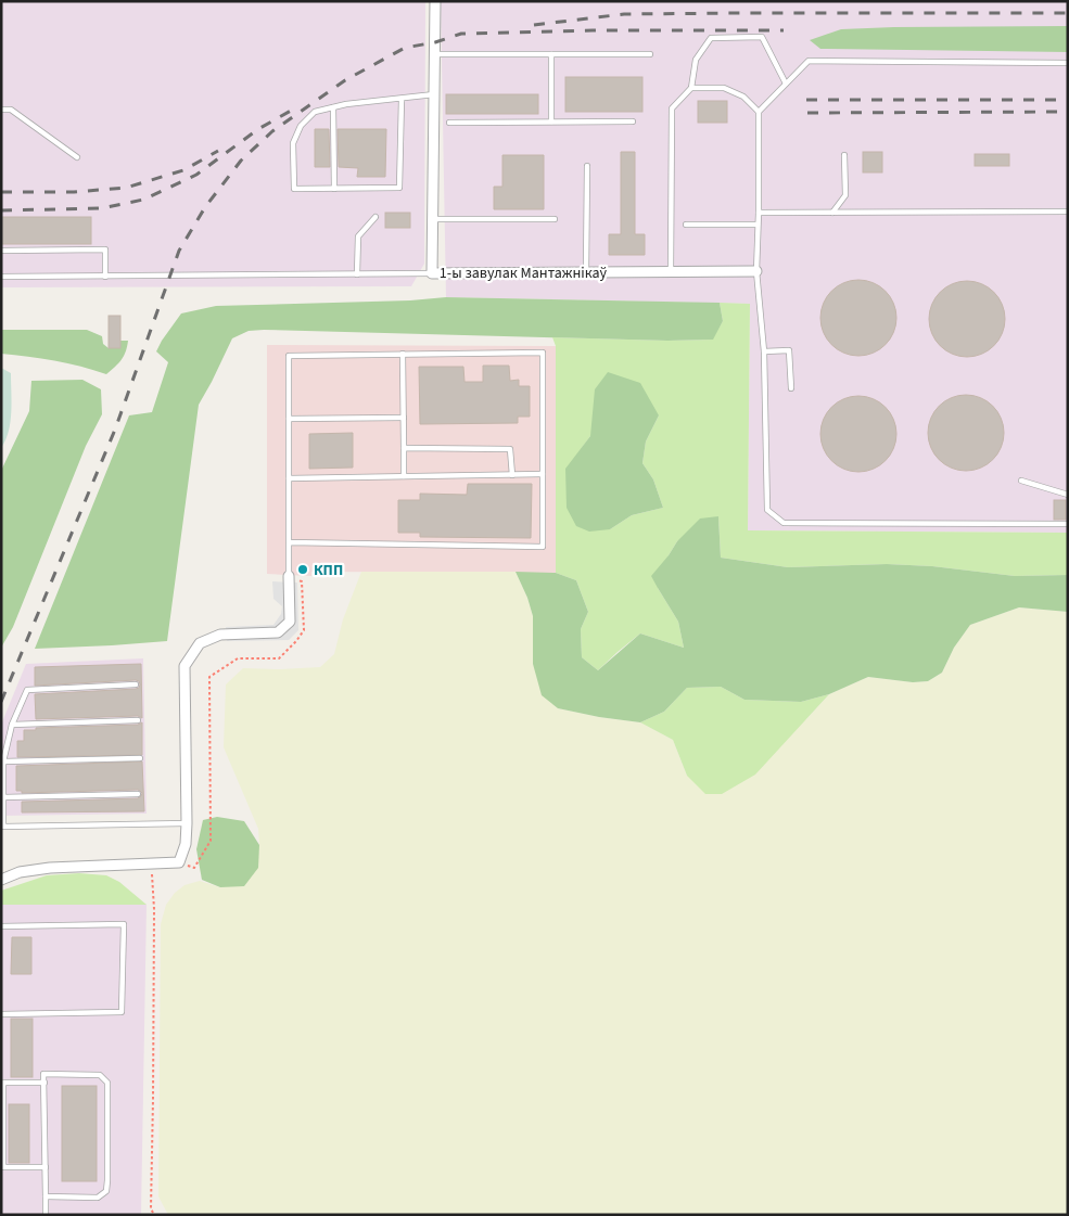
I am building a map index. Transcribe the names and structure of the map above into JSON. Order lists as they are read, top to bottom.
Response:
{
  "streets": {
    "street": ["1-ы завулак Мантажнікаў"]
  },
  "places": ["КПП"]
}
